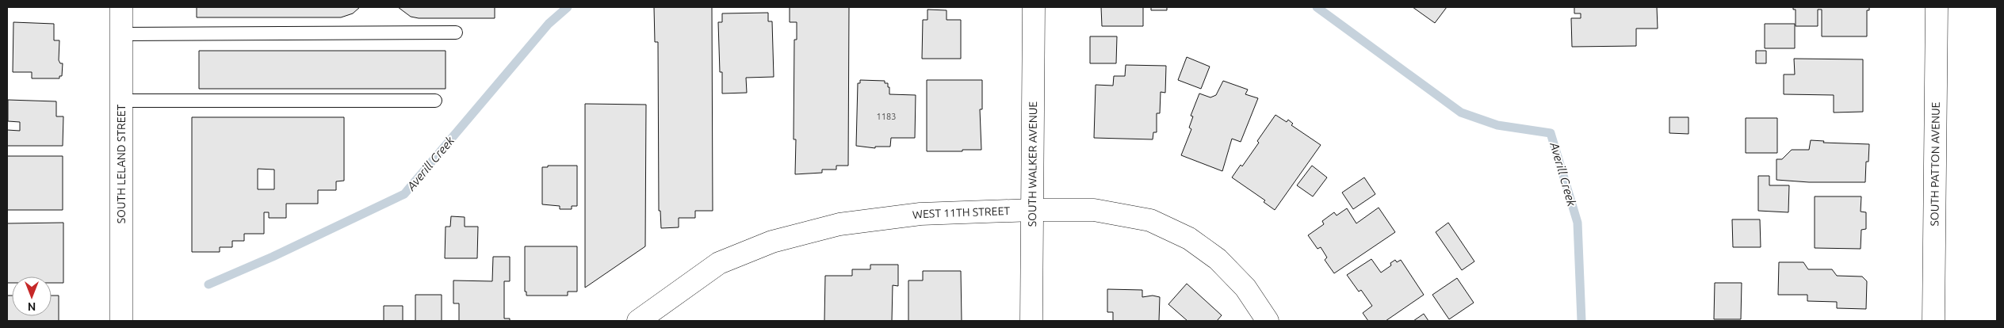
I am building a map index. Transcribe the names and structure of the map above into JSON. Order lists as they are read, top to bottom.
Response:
{
  "streets": {
    "street": [
      "SOUTH LELAND STREET",
      "SOUTH WALKER AVENUE",
      "SOUTH PATTON AVENUE",
      "WEST 11TH STREET"
    ]
  },
  "crossings": [
    ["SOUTH WALKER AVENUE", "WEST 11TH STREET"]
  ],
  "water": ["Averill Creek"],
  "house_numbers": ["1183"],
  "north": "bottom"
}
